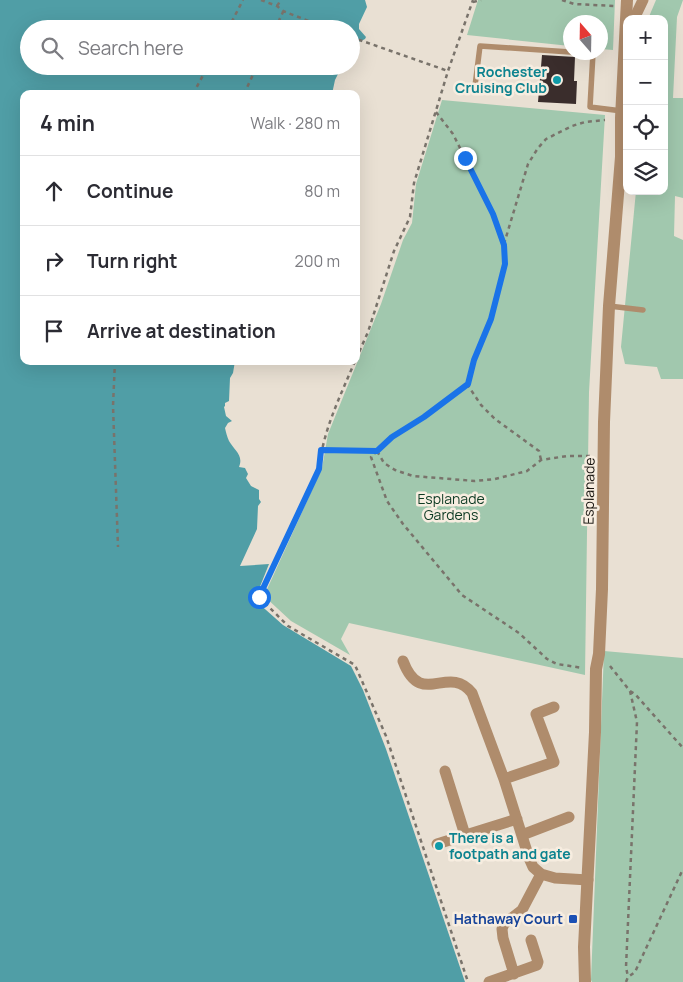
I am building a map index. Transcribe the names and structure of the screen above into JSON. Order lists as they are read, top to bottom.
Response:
{
  "streets": {
    "street": ["Esplanade"]
  },
  "parks": ["Esplanade Gardens"],
  "places": {
    "other": ["Rochester Cruising Club", "There is a footpath and gate"],
    "transit": ["Hathaway Court"]
  },
  "north": "top",
  "page": {
    "map_buttons": ["+", "−"],
    "search": "Search here",
    "heading": ["4 min", "Walk · 280 m"],
    "list": [
      ["Continue", "80 m"],
      ["Turn right", "200 m"],
      "Arrive at destination"
    ]
  }
}
